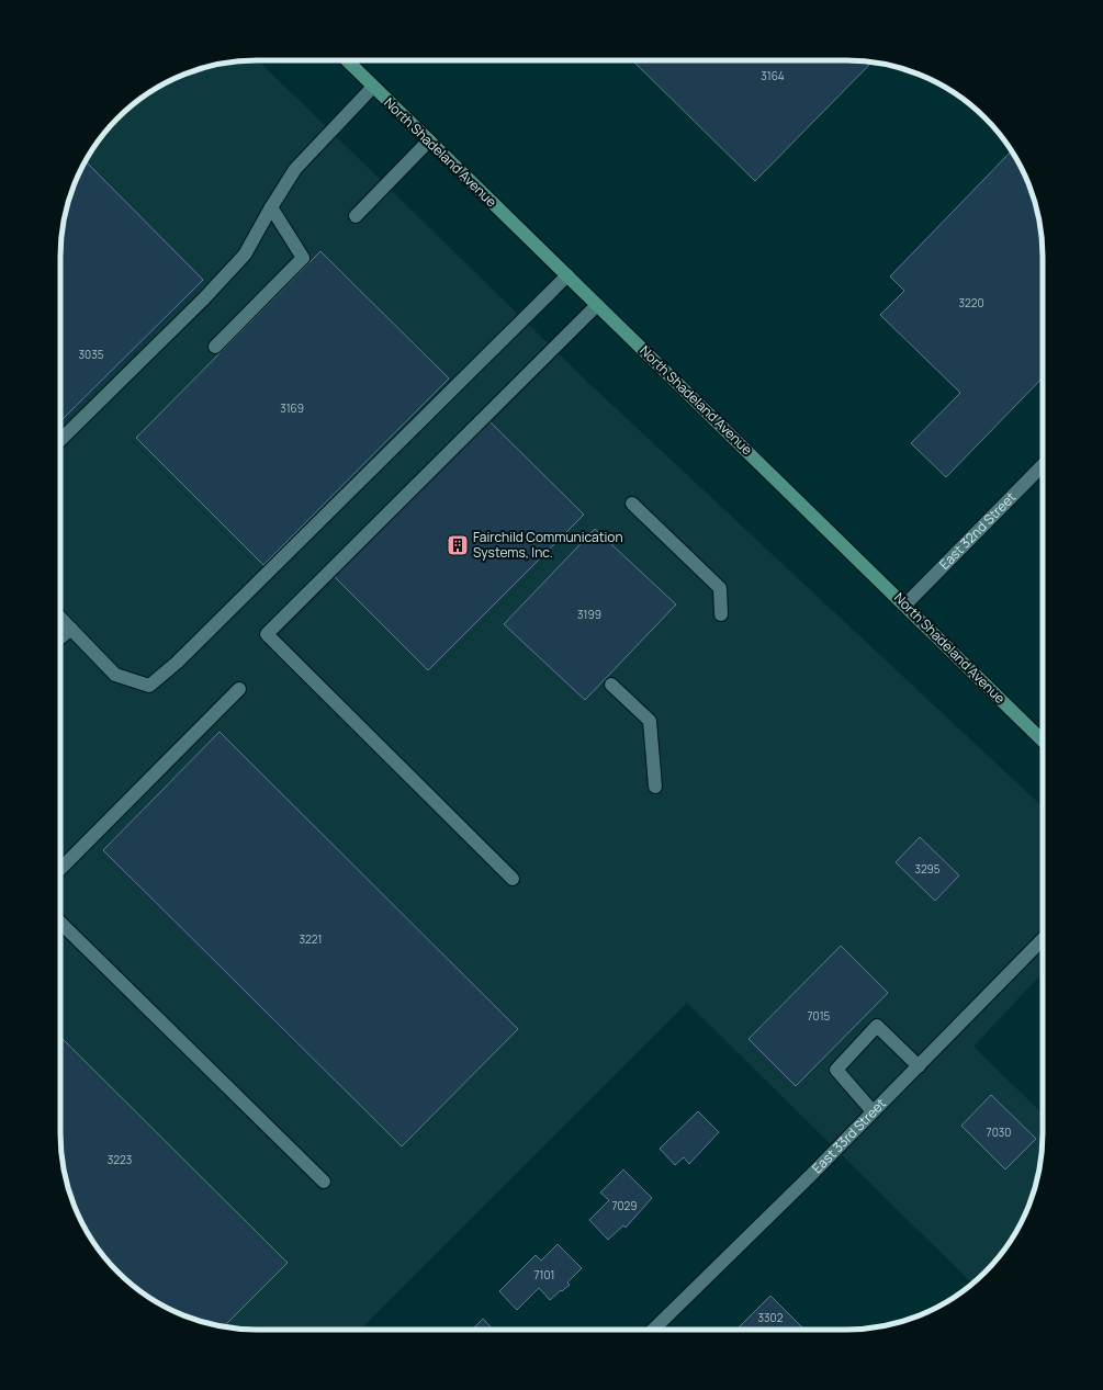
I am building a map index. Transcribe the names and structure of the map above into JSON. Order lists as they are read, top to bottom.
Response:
{
  "streets": {
    "main road": ["North Shadeland Avenue"],
    "street": ["East 32nd Street", "East 33rd Street"]
  },
  "crossings": [
    ["North Shadeland Avenue", "East 32nd Street"]
  ],
  "places": {
    "building": ["Fairchild Communication Systems, Inc."]
  },
  "house_numbers": [
    "3164",
    "3220",
    "3035",
    "3169",
    "3199",
    "3295",
    "3221",
    "7015",
    "7030",
    "3223",
    "7029",
    "7101",
    "3302"
  ]
}
